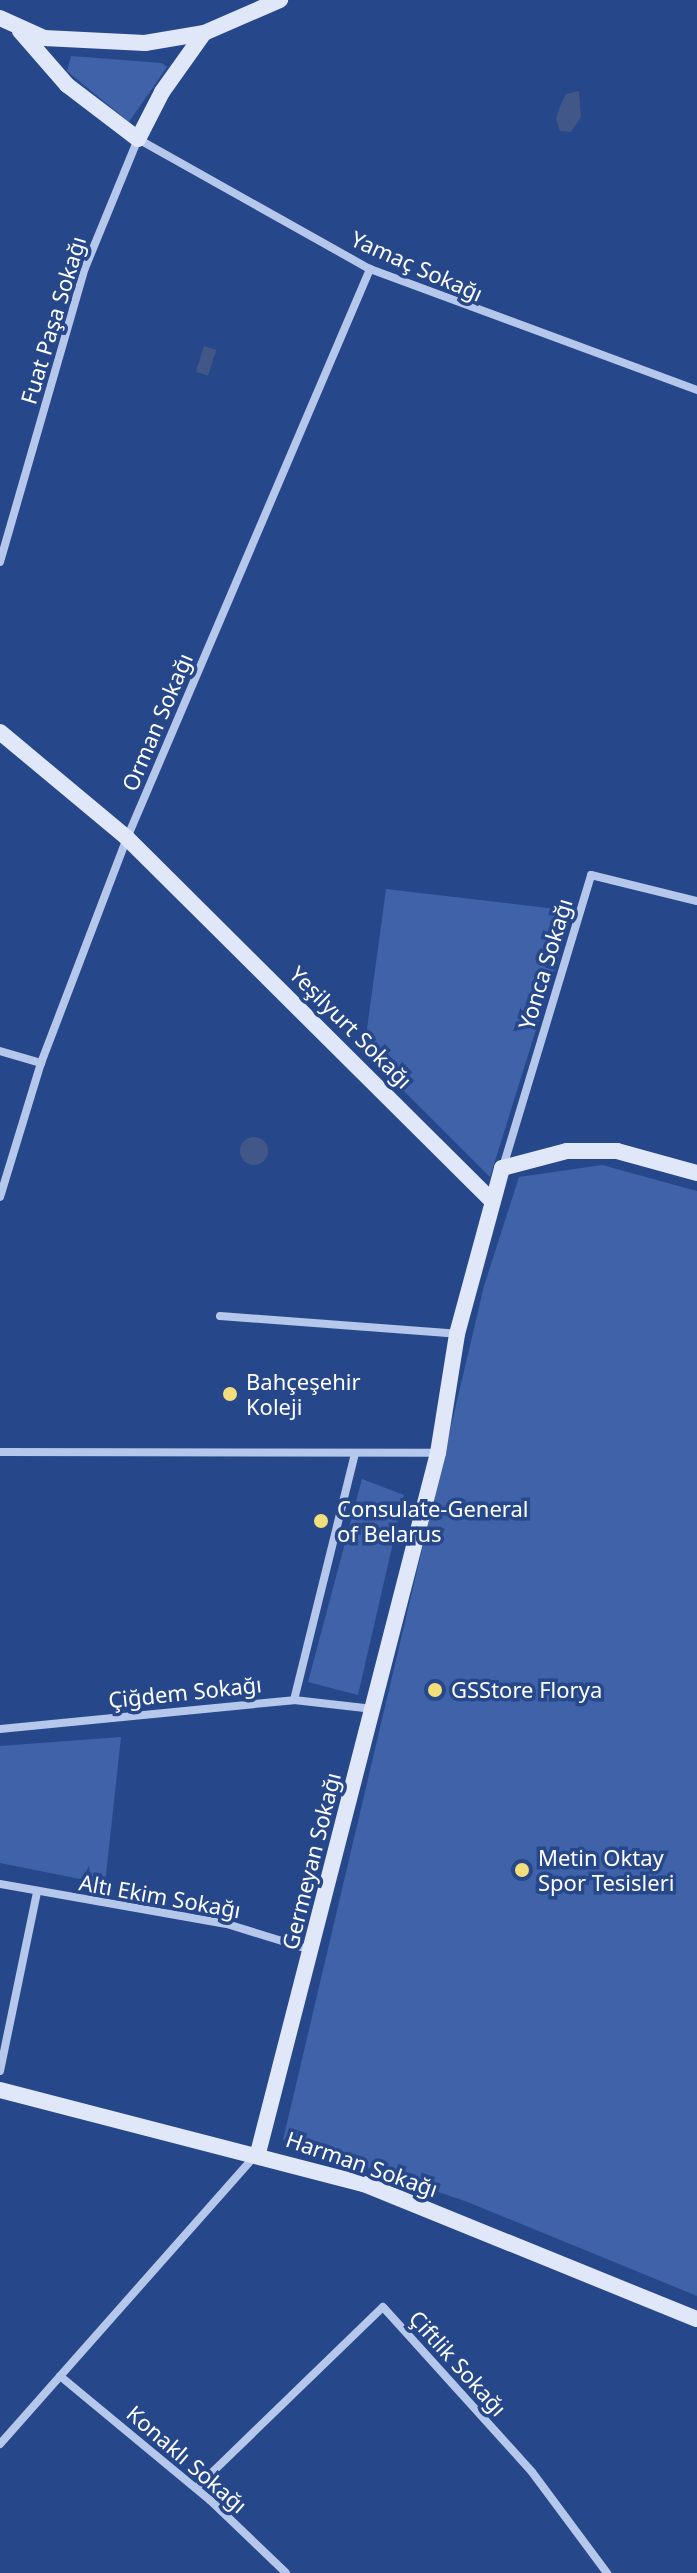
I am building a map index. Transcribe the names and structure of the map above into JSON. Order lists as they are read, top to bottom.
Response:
{
  "streets": {
    "main road": ["Yeşilyurt Sokağı", "Germeyan Sokağı", "Harman Sokağı"],
    "street": [
      "Yamaç Sokağı",
      "Fuat Paşa Sokağı",
      "Orman Sokağı",
      "Yonca Sokağı",
      "Çiğdem Sokağı",
      "Altı Ekim Sokağı",
      "Çiftlik Sokağı",
      "Konaklı Sokağı"
    ]
  },
  "crossings": [
    ["Yamaç Sokağı", "Fuat Paşa Sokağı"],
    ["Yamaç Sokağı", "Orman Sokağı"],
    ["Orman Sokağı", "Yeşilyurt Sokağı"],
    ["Yeşilyurt Sokağı", "Germeyan Sokağı"],
    ["Çiğdem Sokağı", "Germeyan Sokağı"],
    ["Germeyan Sokağı", "Altı Ekim Sokağı"],
    ["Germeyan Sokağı", "Harman Sokağı"],
    ["Germeyan Sokağı", "Konaklı Sokağı"],
    ["Çiftlik Sokağı", "Konaklı Sokağı"]
  ],
  "places": [
    "Bahçeşehir Koleji",
    "Consulate-General of Belarus",
    "GSStore Florya",
    "Metin Oktay Spor Tesisleri"
  ]
}
